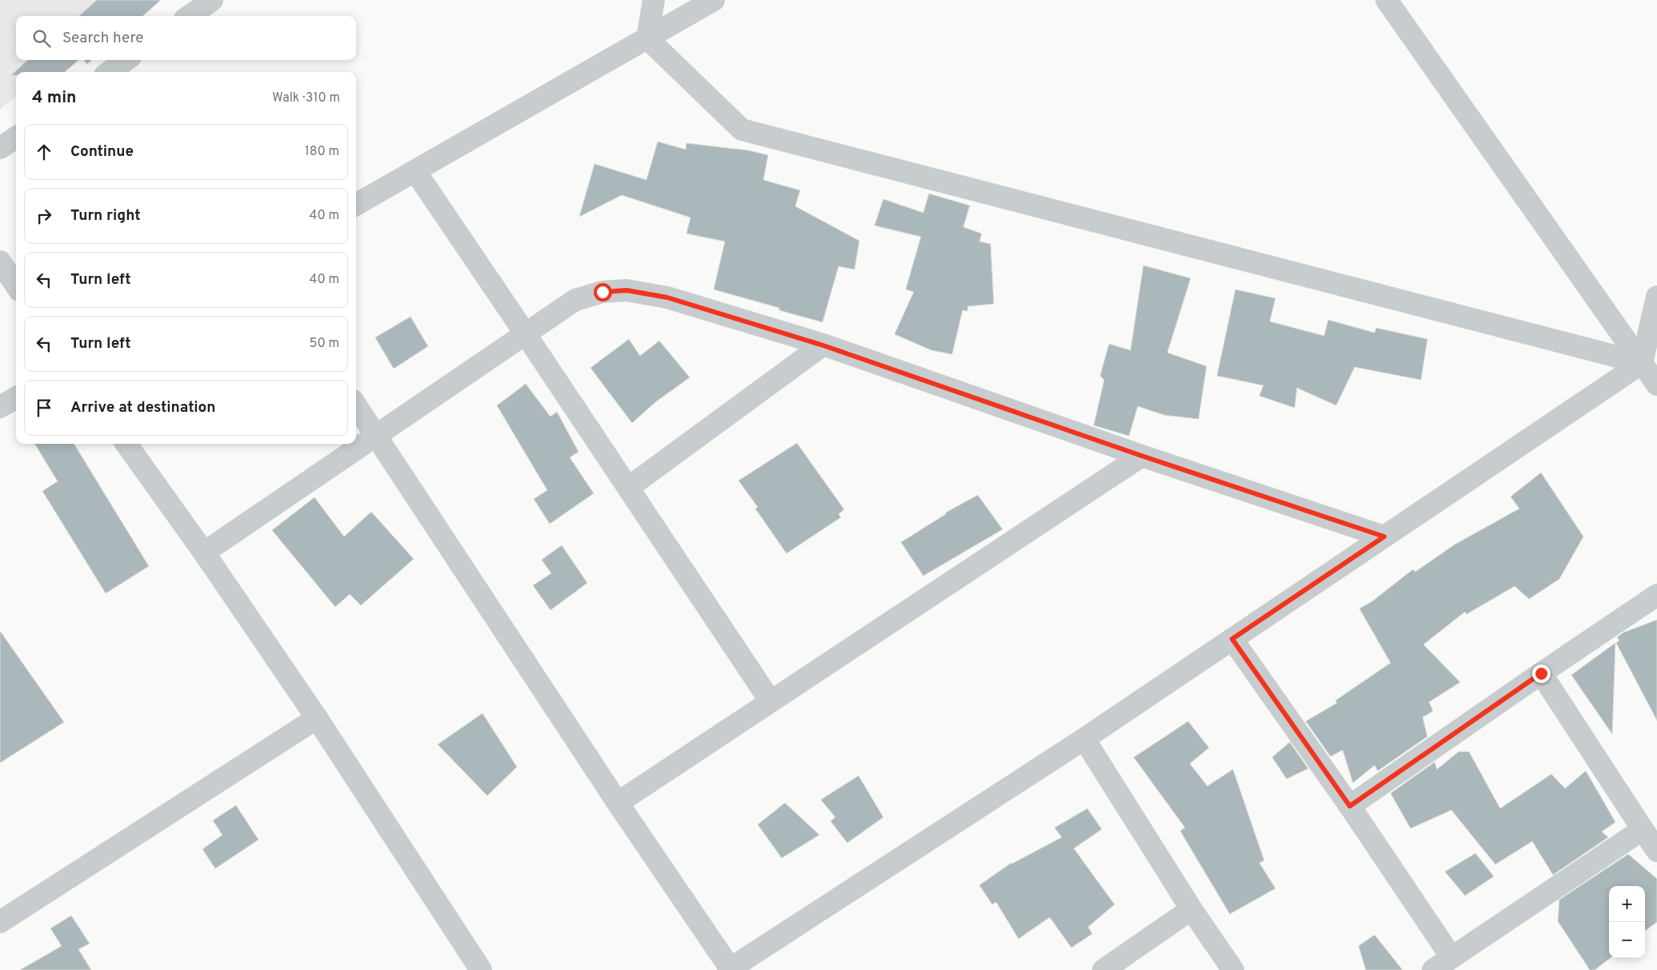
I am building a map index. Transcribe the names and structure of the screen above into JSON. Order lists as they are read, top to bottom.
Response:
{
  "page": {
    "search": "Search here",
    "heading": ["4 min", "Walk · 310 m"],
    "list": [
      ["Continue", "180 m"],
      ["Turn right", "40 m"],
      ["Turn left", "40 m"],
      ["Turn left", "50 m"],
      "Arrive at destination"
    ],
    "map_buttons": ["+", "−"]
  }
}
